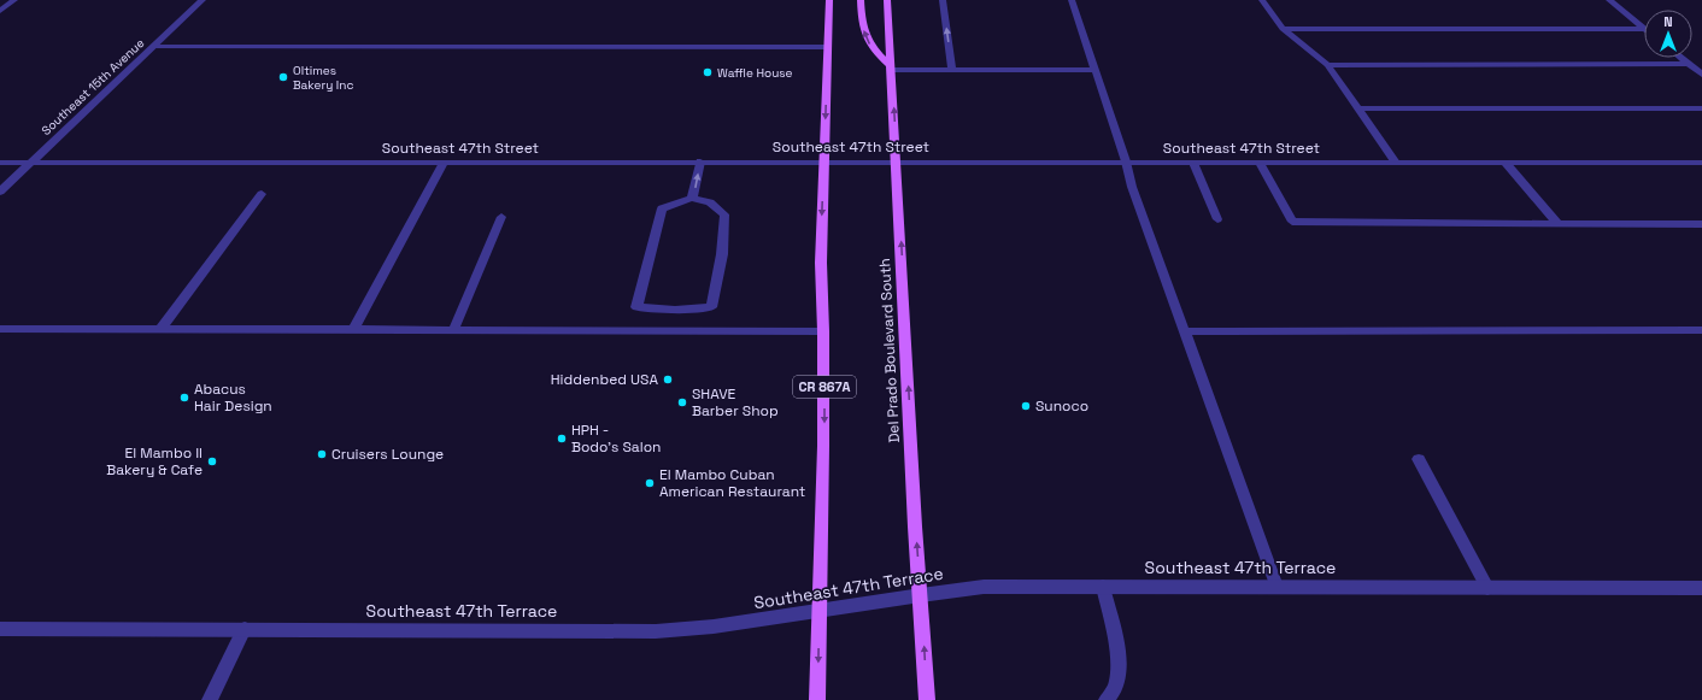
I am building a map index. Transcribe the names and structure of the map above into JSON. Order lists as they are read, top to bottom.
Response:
{
  "streets": {
    "main road": ["Del Prado Boulevard South", "CR 867A"],
    "street": ["Southeast 15th Avenue", "Southeast 47th Street", "Southeast 47th Terrace"]
  },
  "crossings": [
    ["Southeast 15th Avenue", "Southeast 47th Street"],
    ["Southeast 47th Street", "Del Prado Boulevard South"],
    ["Southeast 47th Street", "CR 867A"],
    ["Del Prado Boulevard South", "Southeast 47th Terrace"],
    ["CR 867A", "Southeast 47th Terrace"]
  ],
  "places": [
    "Waffle House",
    "Oltimes Bakery Inc",
    "Hiddenbed USA",
    "Abacus Hair Design",
    "SHAVE Barber Shop",
    "Sunoco",
    "HPH - Bodo's Salon",
    "Cruisers Lounge",
    "El Mambo II Bakery & Cafe",
    "El Mambo Cuban American Restaurant"
  ],
  "north": "top"
}
